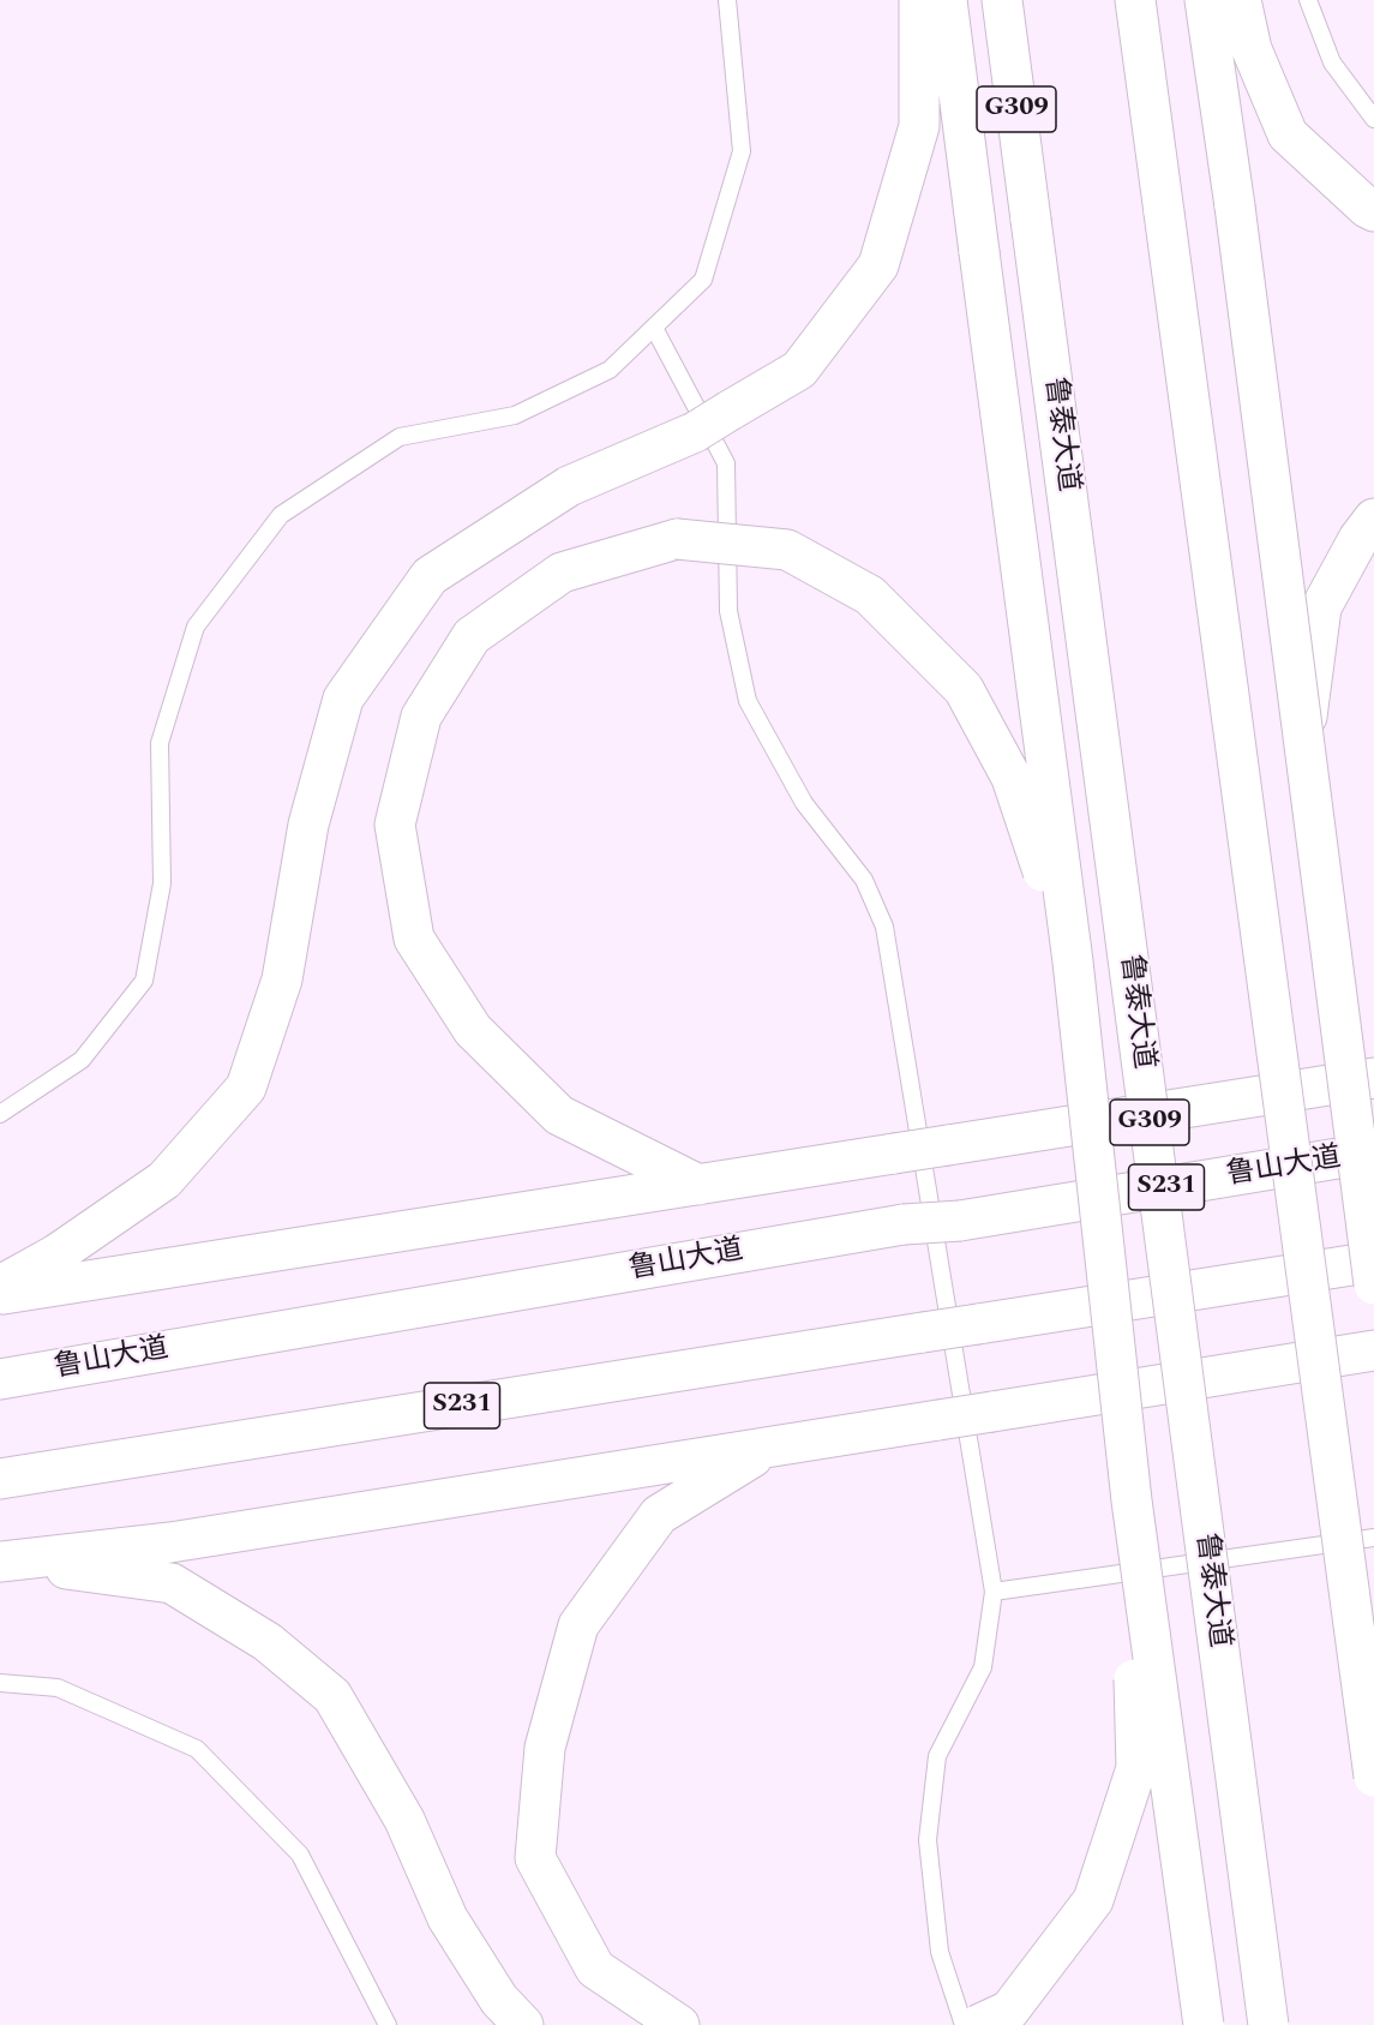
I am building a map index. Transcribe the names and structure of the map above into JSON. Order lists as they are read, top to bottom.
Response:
{
  "streets": {
    "main road": [
      "G309",
      "鲁泰大道",
      "鲁山大道",
      "S231"
    ]
  }
}
